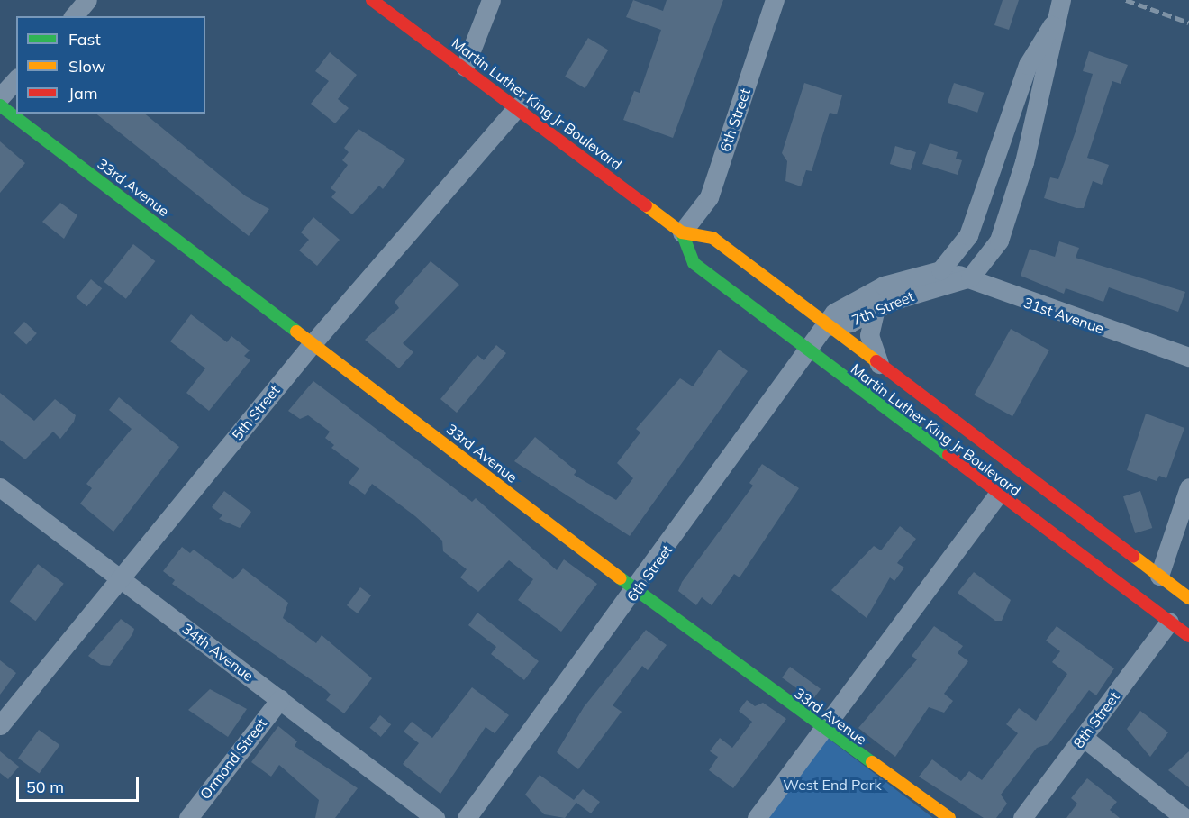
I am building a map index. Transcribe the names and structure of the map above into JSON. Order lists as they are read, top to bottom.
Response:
{
  "streets": {
    "main road": ["Martin Luther King Jr Boulevard", "33rd Avenue"],
    "street": [
      "6th Street",
      "7th Street",
      "31st Avenue",
      "5th Street",
      "34th Avenue",
      "8th Street",
      "Ormond Street"
    ]
  },
  "crossings": [
    ["Martin Luther King Jr Boulevard", "6th Street"],
    ["Martin Luther King Jr Boulevard", "7th Street"],
    ["Martin Luther King Jr Boulevard", "5th Street"],
    ["Martin Luther King Jr Boulevard", "8th Street"],
    ["6th Street", "33rd Avenue"],
    ["6th Street", "7th Street"],
    ["33rd Avenue", "5th Street"],
    ["7th Street", "31st Avenue"],
    ["5th Street", "34th Avenue"],
    ["34th Avenue", "Ormond Street"]
  ],
  "parks": ["West End Park"],
  "legend": ["Fast", "Slow", "Jam"],
  "scale_bar": "50 m"
}
